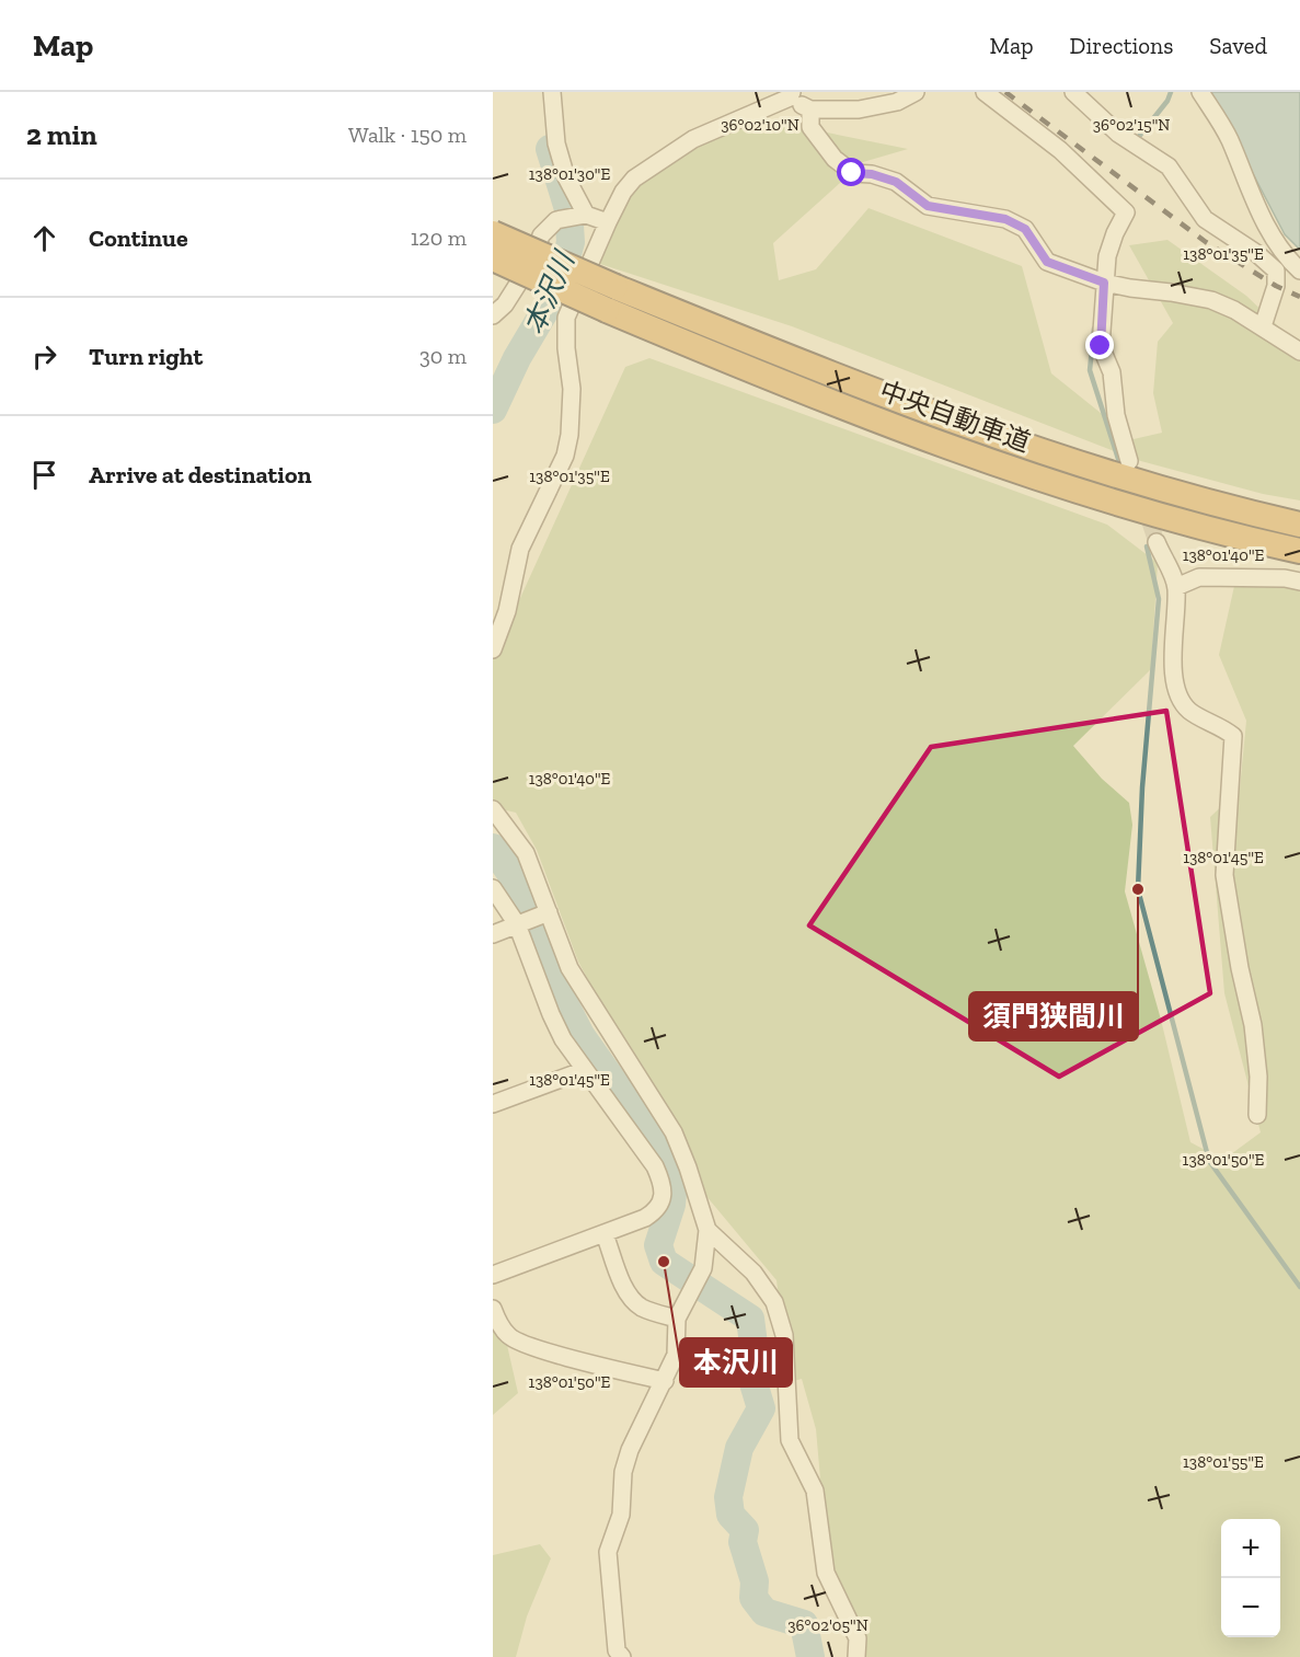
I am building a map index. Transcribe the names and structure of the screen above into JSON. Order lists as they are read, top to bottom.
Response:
{
  "streets": {
    "highway": ["中央自動車道"]
  },
  "water": ["本沢川"],
  "places": ["須門狭間川", "本沢川"],
  "page": {
    "header": "Map",
    "nav": ["Map", "Directions", "Saved"],
    "heading": ["2 min", "Walk · 150 m"],
    "list": [
      ["Continue", "120 m"],
      ["Turn right", "30 m"],
      "Arrive at destination"
    ],
    "map_buttons": ["+", "−"]
  },
  "coordinates": [
    "36°02'10\"N",
    "36°02'15\"N",
    "138°01'30\"E",
    "138°01'35\"E",
    "138°01'40\"E",
    "138°01'45\"E",
    "138°01'50\"E",
    "138°01'55\"E",
    "36°02'05\"N"
  ]
}
